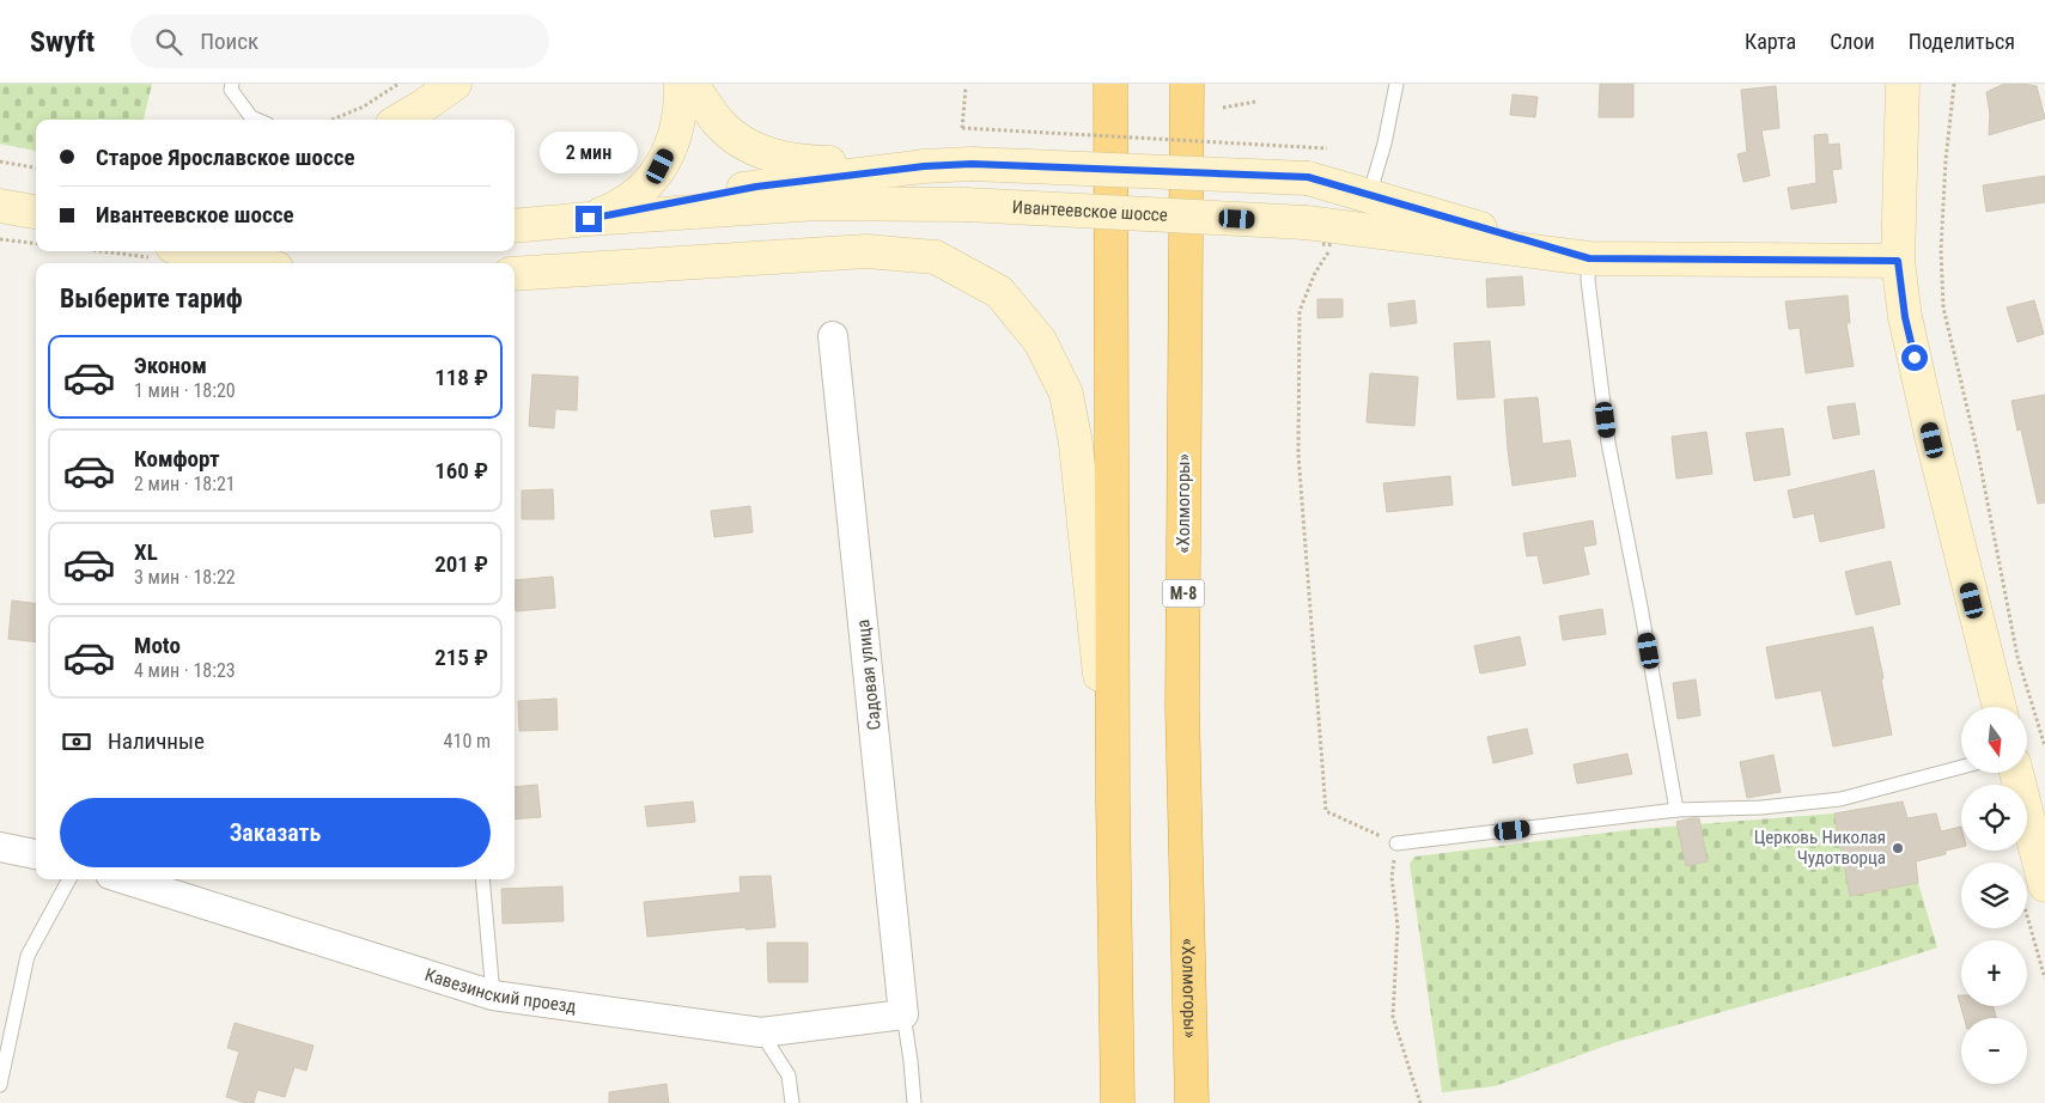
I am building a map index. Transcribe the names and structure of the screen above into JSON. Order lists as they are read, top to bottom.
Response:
{
  "streets": {
    "highway": ["«Холмогоры»", "М-8"],
    "main road": ["Ивантеевское шоссе"],
    "street": ["Садовая улица", "Кавезинский проезд"]
  },
  "crossings": [
    ["Садовая улица", "Кавезинский проезд"]
  ],
  "places": ["Церковь Николая Чудотворца"],
  "north": "bottom",
  "page": {
    "header": "Swyft",
    "search": "Поиск",
    "nav": ["Карта", "Слои", "Поделиться"],
    "banner": ["Старое Ярославское шоссе", "Ивантеевское шоссе"],
    "bubble": "2 мин",
    "heading": "Выберите тариф",
    "list": [
      {
        "name": "Эконом",
        "note": "1 мин · 18:20",
        "value": "118 ₽"
      },
      {
        "name": "Комфорт",
        "note": "2 мин · 18:21",
        "value": "160 ₽"
      },
      {
        "name": "XL",
        "note": "3 мин · 18:22",
        "value": "201 ₽"
      },
      {
        "name": "Moto",
        "note": "4 мин · 18:23",
        "value": "215 ₽"
      }
    ],
    "map_buttons": ["+", "−"],
    "pay": ["Наличные", "410 m"],
    "buttons": "Заказать"
  }
}
